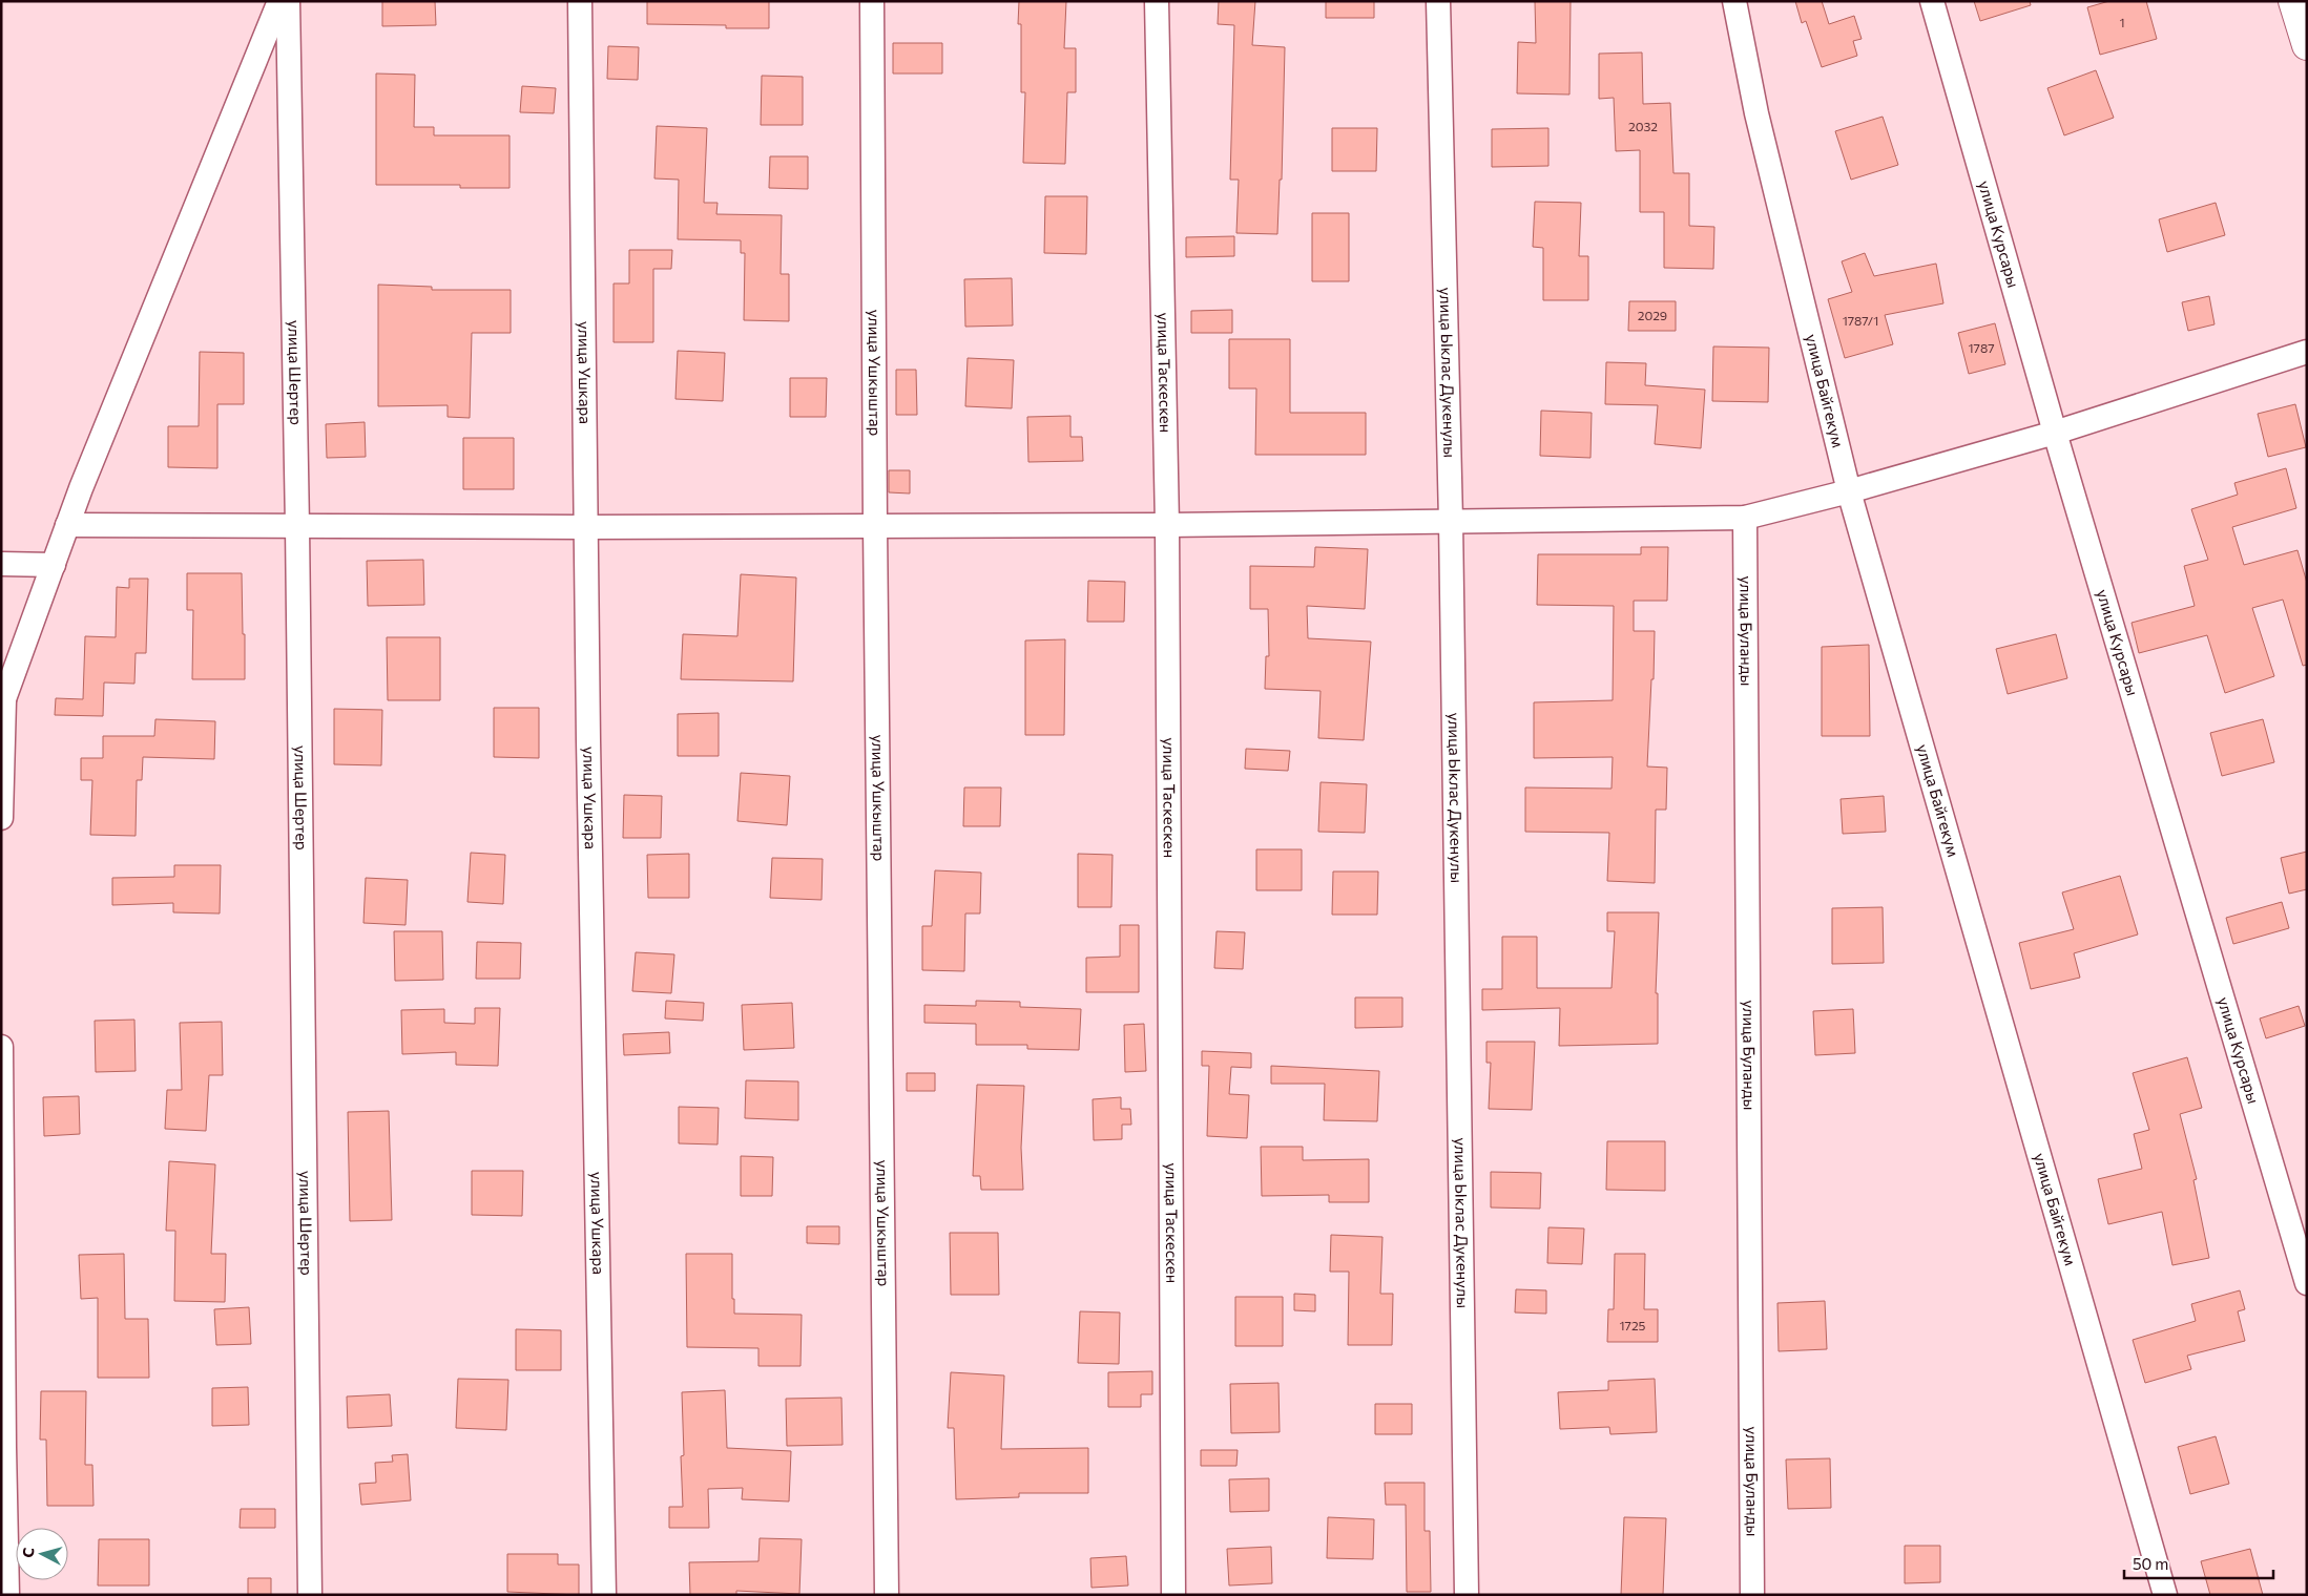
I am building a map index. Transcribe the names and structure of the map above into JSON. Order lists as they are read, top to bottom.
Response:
{
  "streets": {
    "street": [
      "улица Курсары",
      "улица Шертер",
      "улица Ушкара",
      "улица Ушкыштар",
      "улица Таскескен",
      "улица Ыклас Дукенулы",
      "улица Байгекум",
      "улица Буланды"
    ]
  },
  "house_numbers": [
    "1",
    "2032",
    "2029",
    "1787/1",
    "1787",
    "1725"
  ],
  "scale_bar": "50 m",
  "north": "left"
}
